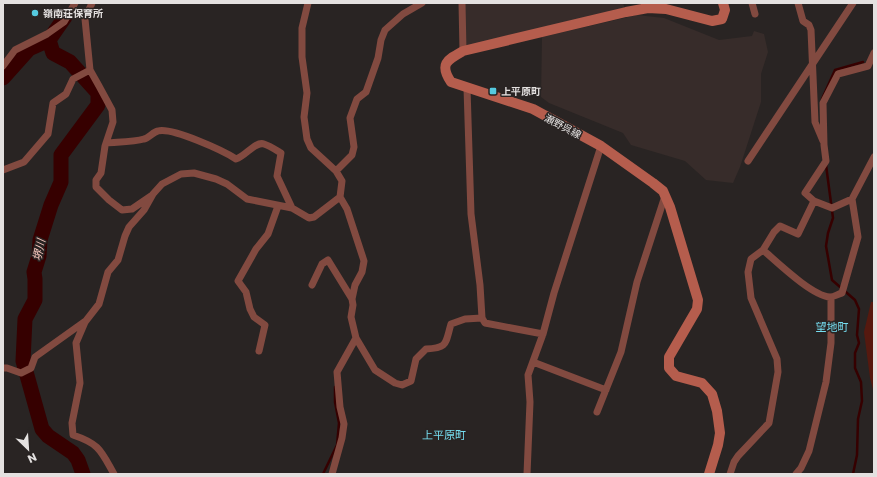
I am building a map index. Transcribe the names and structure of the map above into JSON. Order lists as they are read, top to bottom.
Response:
{
  "streets": {
    "main road": ["瀬野呉線"]
  },
  "districts": ["望地町", "上平原町"],
  "water": ["堺川"],
  "places": {
    "other": ["嶺南荘保育所"],
    "transit": ["上平原町"]
  },
  "north": "bottom right"
}
